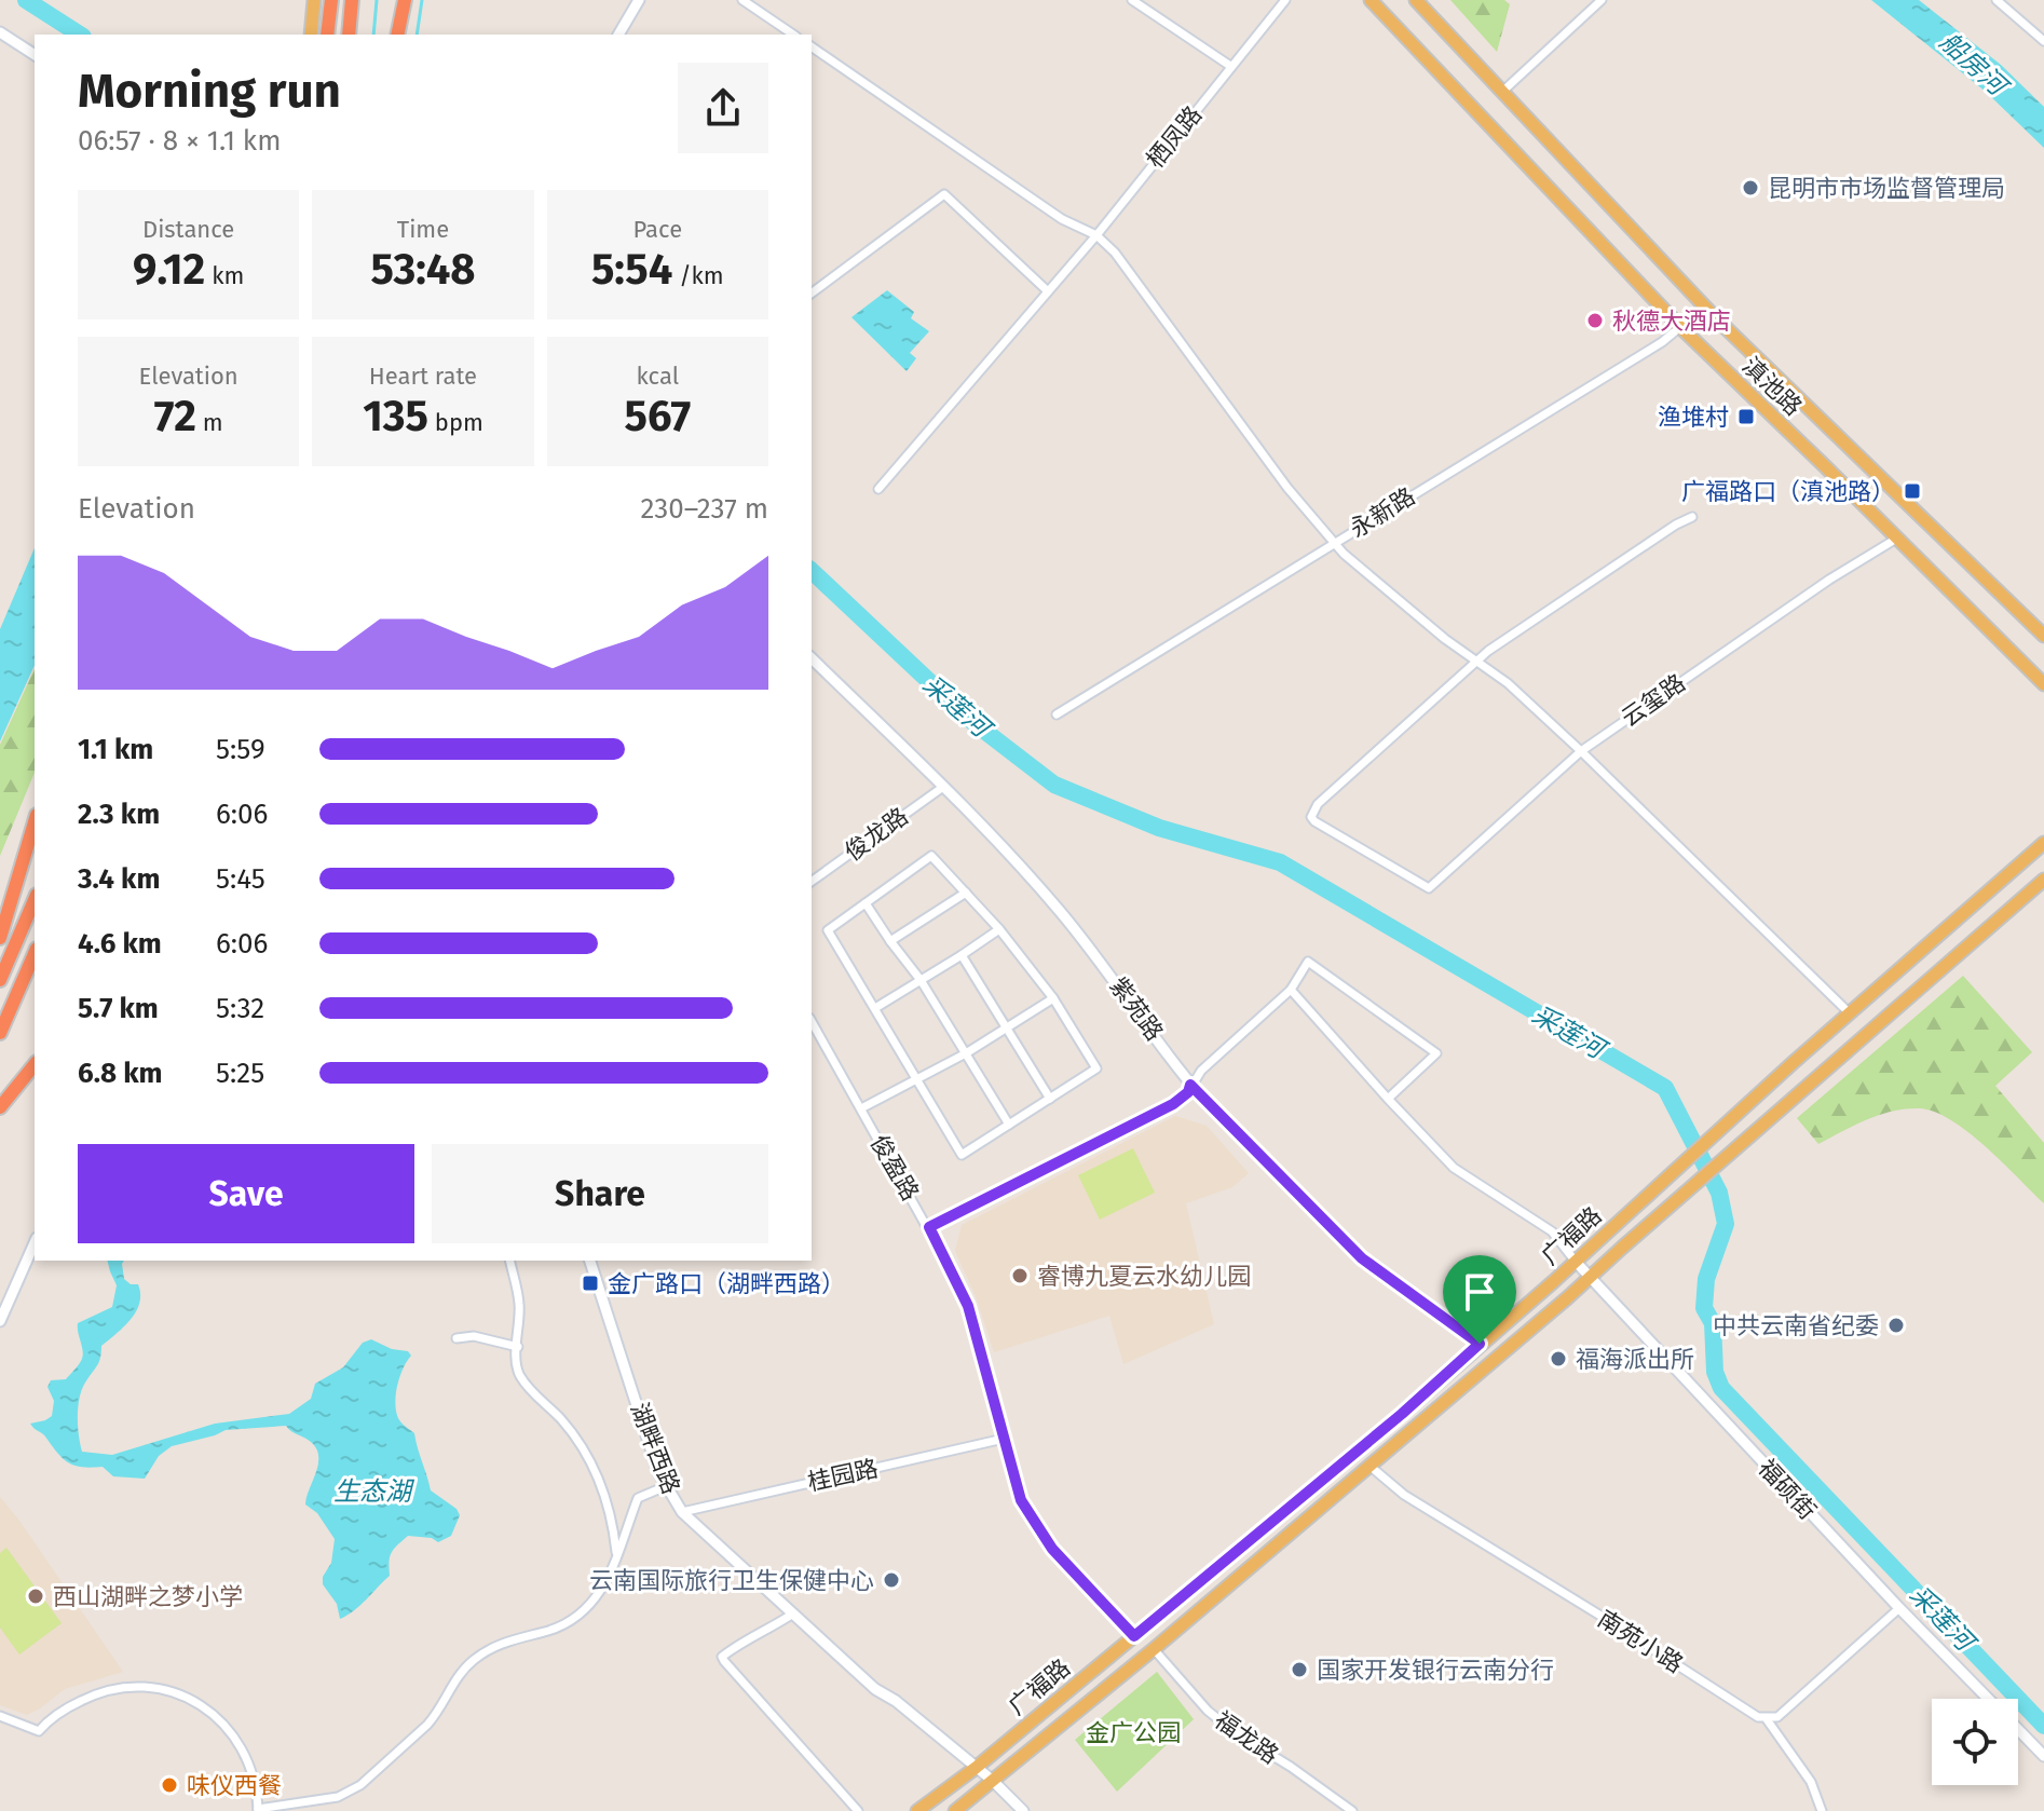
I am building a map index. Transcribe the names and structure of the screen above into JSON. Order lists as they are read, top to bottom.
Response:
{
  "streets": {
    "main road": ["滇池路", "广福路"],
    "street": [
      "栖凤路",
      "永新路",
      "云玺路",
      "俊龙路",
      "紫苑路",
      "俊盈路",
      "湖畔西路",
      "桂园路",
      "福硕街",
      "南苑小路",
      "福龙路"
    ]
  },
  "crossings": [
    ["滇池路", "永新路"],
    ["滇池路", "云玺路"],
    ["俊龙路", "紫苑路"],
    ["紫苑路", "广福路"],
    ["俊盈路", "广福路"],
    ["俊盈路", "桂园路"],
    ["广福路", "湖畔西路"],
    ["广福路", "福硕街"],
    ["广福路", "南苑小路"],
    ["广福路", "福龙路"],
    ["湖畔西路", "桂园路"]
  ],
  "water": ["船房河", "采莲河", "生态湖"],
  "parks": ["金广公园"],
  "places": {
    "other": [
      "昆明市市场监督管理局",
      "秋德大酒店",
      "睿博九夏云水幼儿园",
      "中共云南省纪委",
      "福海派出所",
      "云南国际旅行卫生保健中心",
      "西山湖畔之梦小学",
      "国家开发银行云南分行",
      "味仪西餐"
    ],
    "transit": ["渔堆村", "广福路口（滇池路）", "金广路口（湖畔西路）"]
  },
  "page": {
    "heading": ["Morning run", "06:57 · 8 × 1.1 km"],
    "stats": [
      ["Distance", "9.12 km"],
      ["Time", "53:48"],
      ["Pace", "5:54 /km"],
      ["Elevation", "72 m"],
      ["Heart rate", "135 bpm"],
      ["kcal", "567"]
    ],
    "chart": ["Elevation", "230–237 m"],
    "list": [
      {
        "name": "1.1 km",
        "note": "5:59"
      },
      {
        "name": "2.3 km",
        "note": "6:06"
      },
      {
        "name": "3.4 km",
        "note": "5:45"
      },
      {
        "name": "4.6 km",
        "note": "6:06"
      },
      {
        "name": "5.7 km",
        "note": "5:32"
      },
      {
        "name": "6.8 km",
        "note": "5:25"
      }
    ],
    "buttons": ["Save", "Share"]
  }
}
